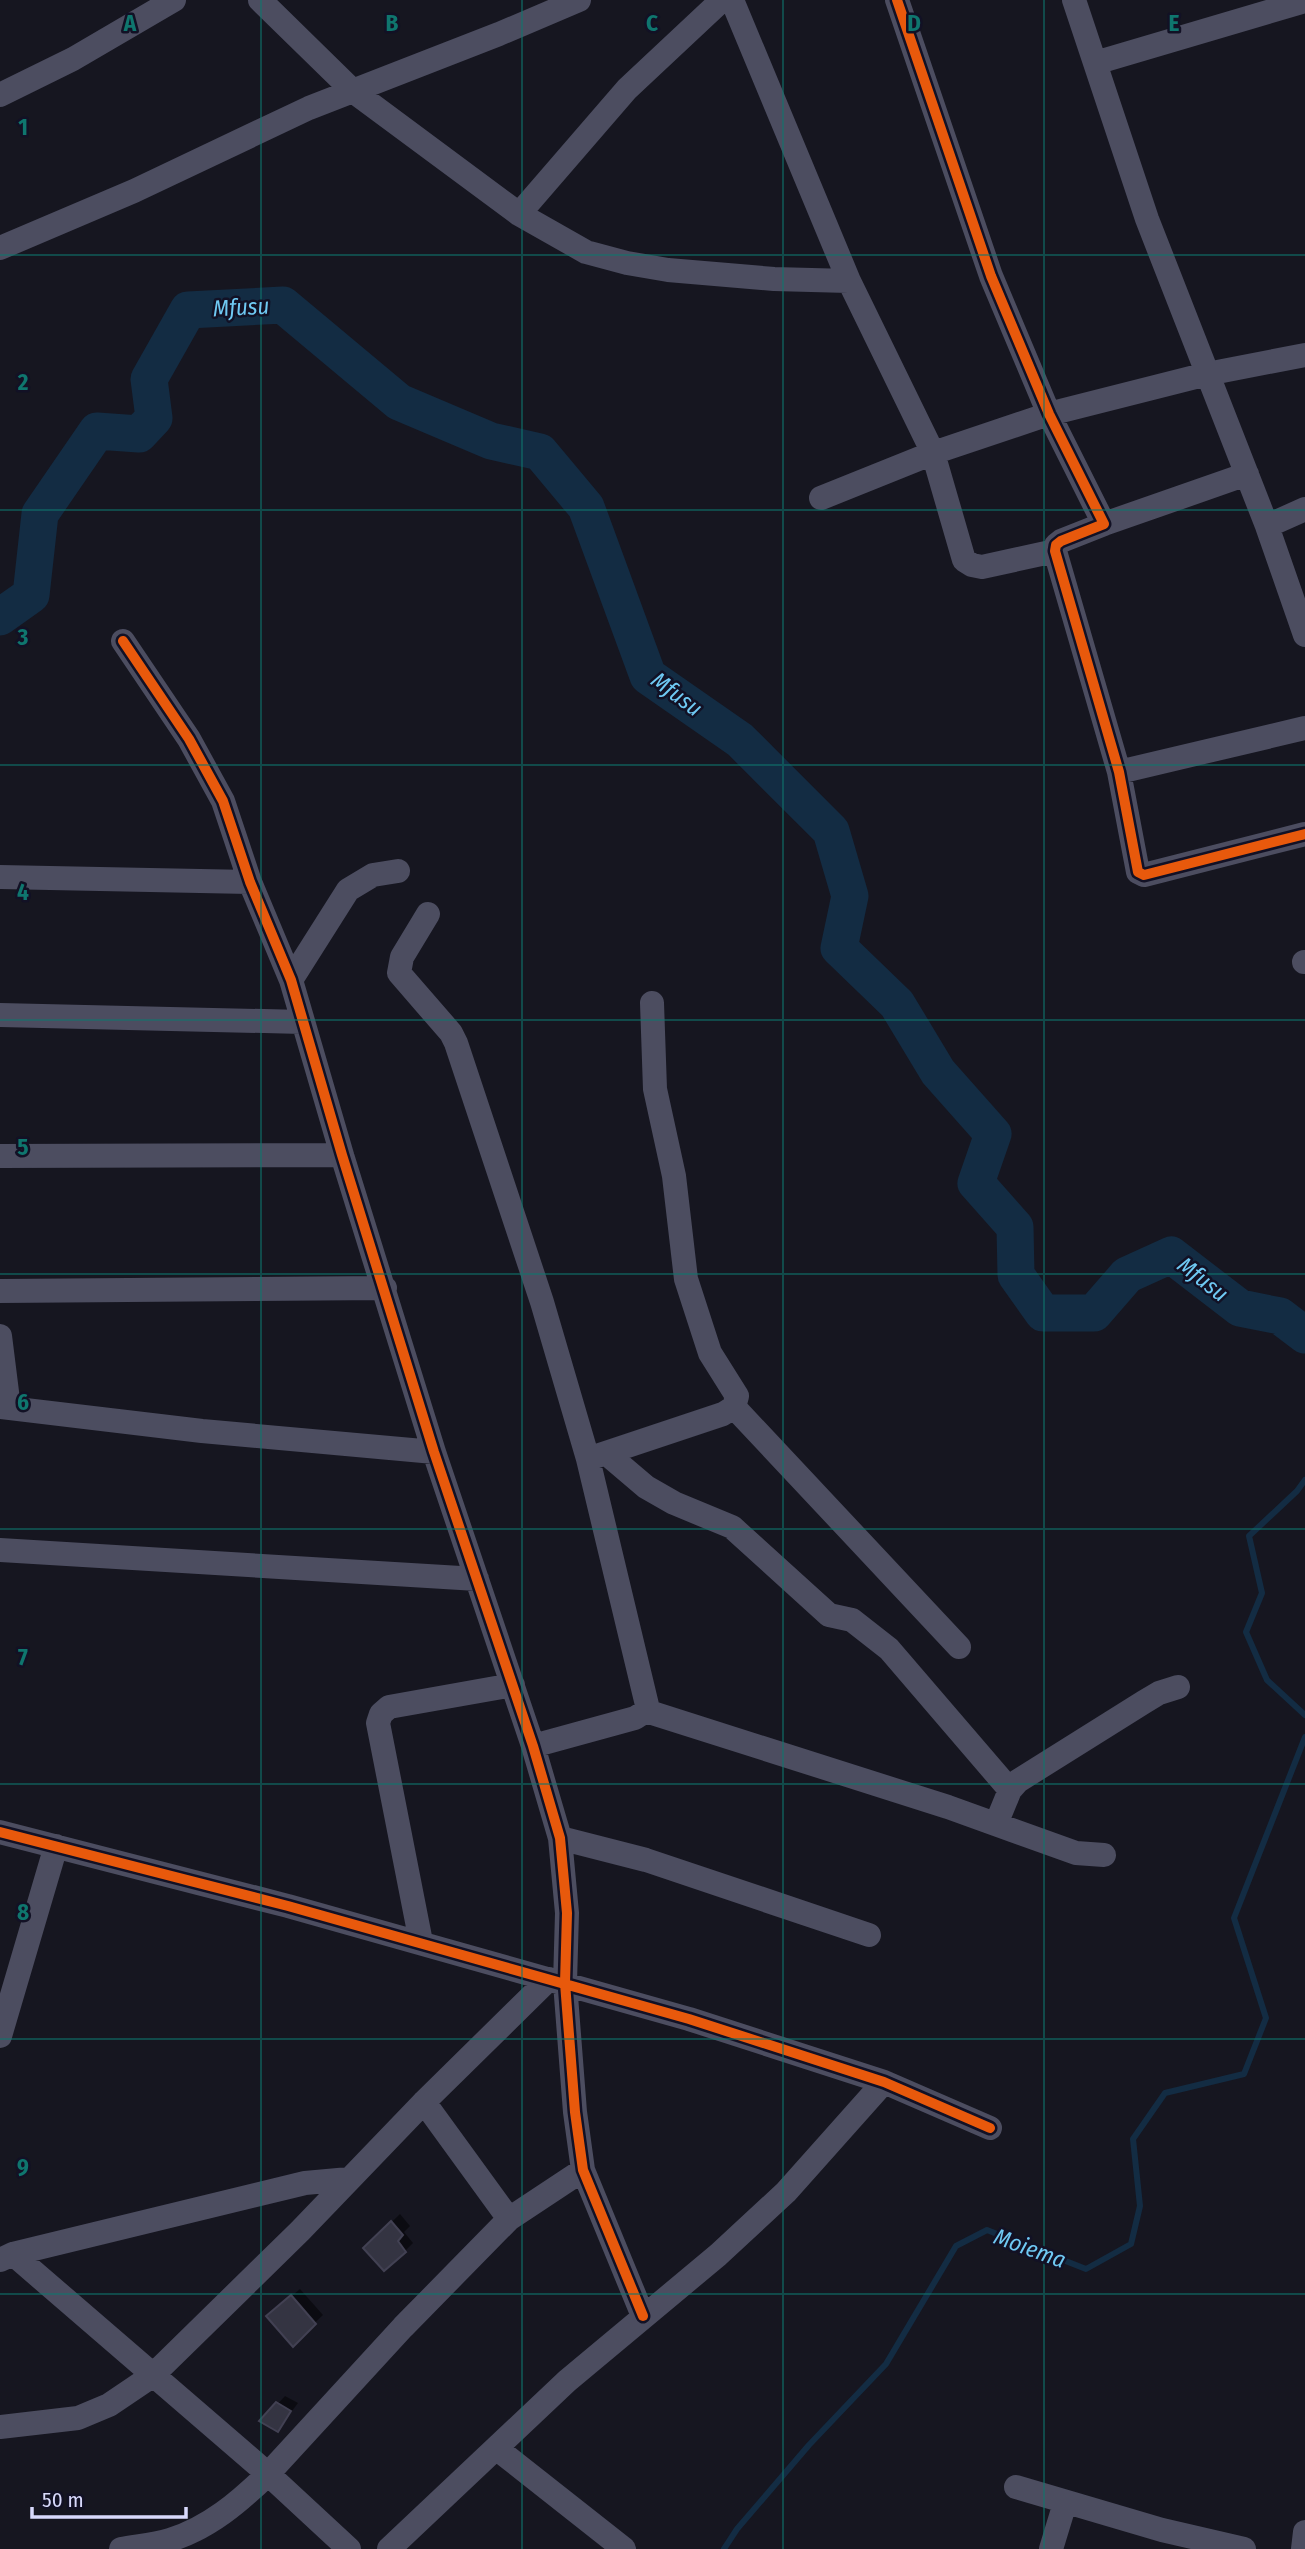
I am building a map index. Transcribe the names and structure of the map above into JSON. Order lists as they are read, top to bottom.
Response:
{
  "water": ["Mfusu", "Moiema"],
  "scale_bar": "50 m",
  "grid": {
    "columns": [
      "A",
      "B",
      "C",
      "D",
      "E"
    ],
    "rows": [
      "1",
      "2",
      "3",
      "4",
      "5",
      "6",
      "7",
      "8",
      "9"
    ]
  }
}
